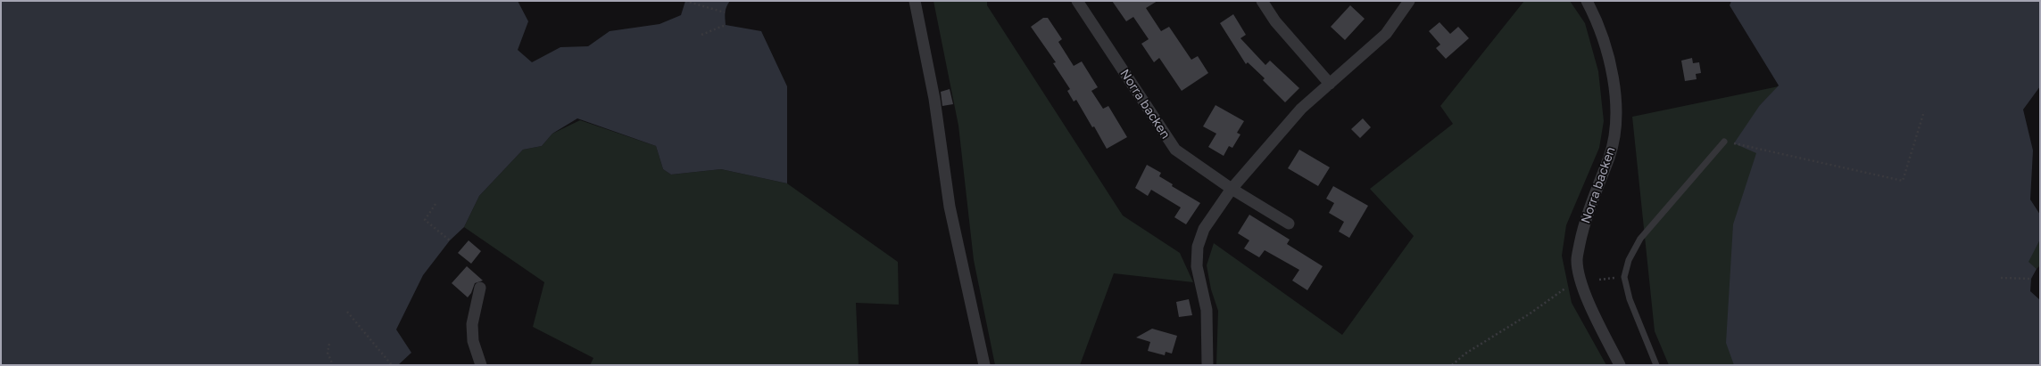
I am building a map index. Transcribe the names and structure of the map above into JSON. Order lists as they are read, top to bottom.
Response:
{
  "streets": {
    "street": ["Norra backen"]
  }
}
